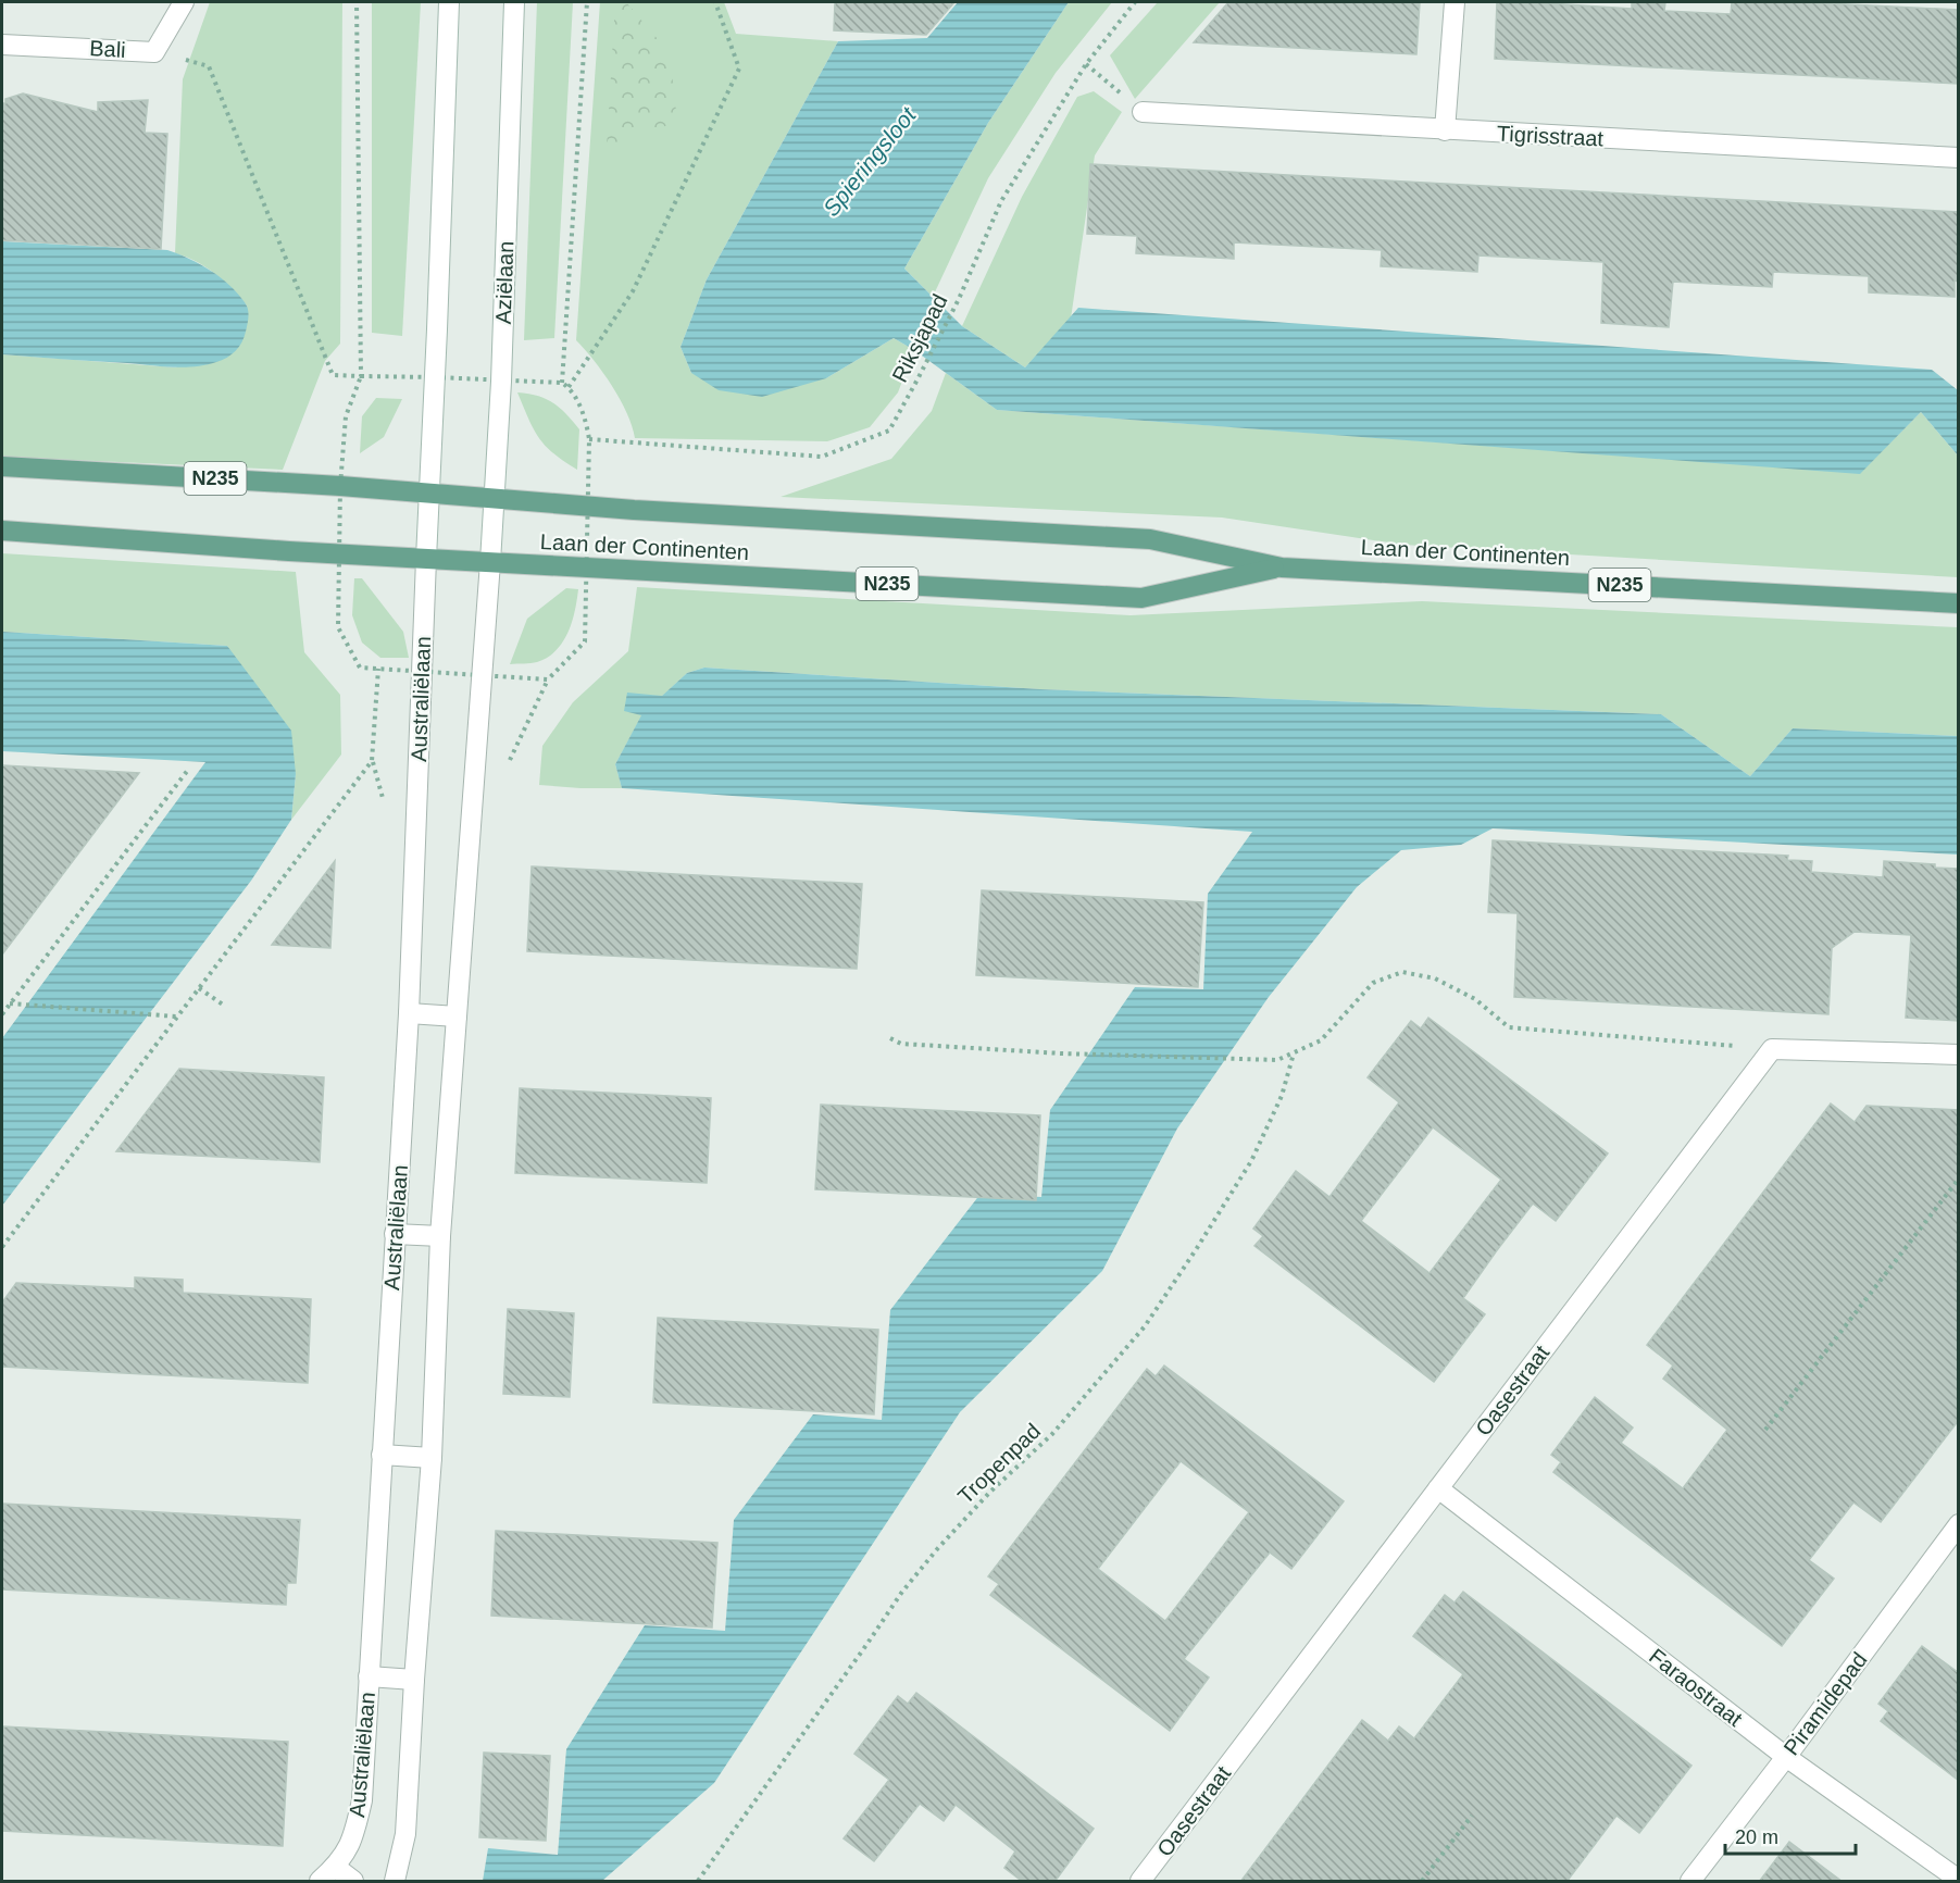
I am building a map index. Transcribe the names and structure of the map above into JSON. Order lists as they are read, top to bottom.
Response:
{
  "streets": {
    "main road": ["N235", "Laan der Continenten"],
    "street": [
      "Bali",
      "Tigrisstraat",
      "Aziëlaan",
      "Australiëlaan",
      "Oasestraat",
      "Faraostraat",
      "Piramidepad"
    ],
    "path": ["Riksjapad", "Tropenpad"]
  },
  "crossings": [
    ["Aziëlaan", "Laan der Continenten"],
    ["Laan der Continenten", "Australiëlaan"],
    ["Oasestraat", "Faraostraat"],
    ["Faraostraat", "Piramidepad"]
  ],
  "water": ["Spieringsloot"],
  "scale_bar": "20 m"
}
